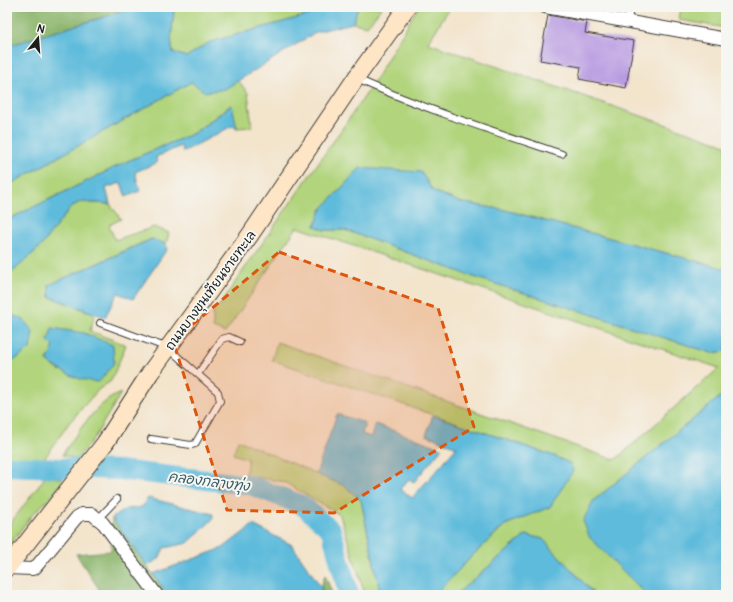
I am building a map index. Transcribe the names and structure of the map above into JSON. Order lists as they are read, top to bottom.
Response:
{
  "streets": {
    "main road": ["ถนนบางขุนเทียนชายทะเล"]
  },
  "water": ["คลองกลางทุ่ง"],
  "north": "top"
}
